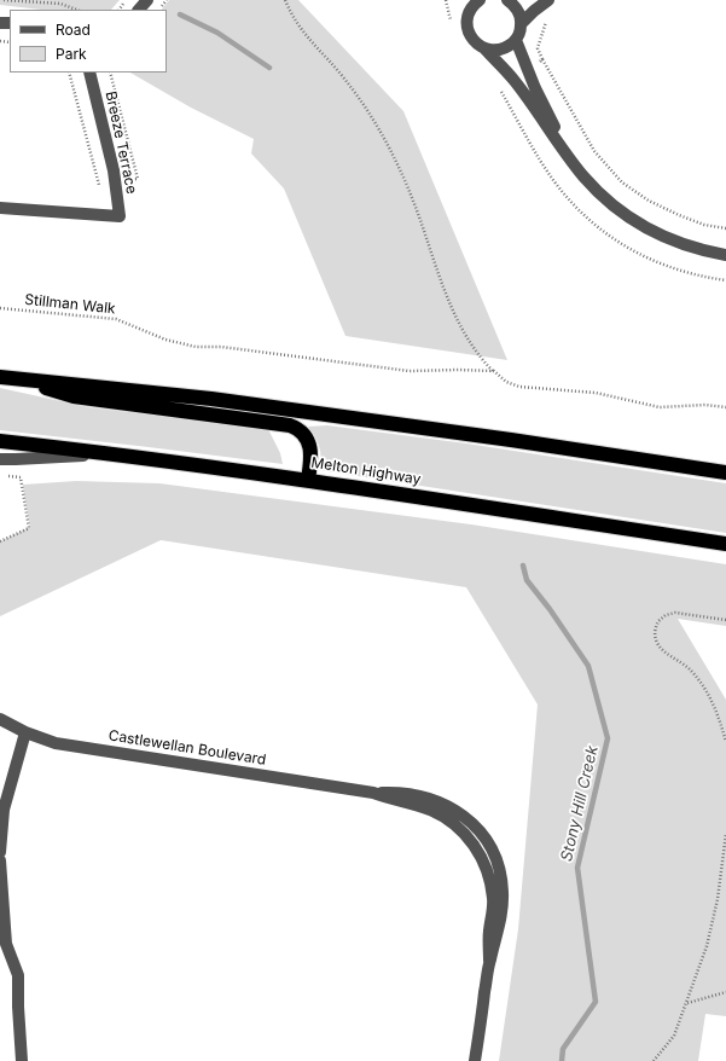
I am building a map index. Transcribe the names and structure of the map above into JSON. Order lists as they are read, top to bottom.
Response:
{
  "streets": {
    "highway": ["Melton Highway"],
    "street": ["Breeze Terrace", "Castlewellan Boulevard"],
    "path": ["Stillman Walk"]
  },
  "water": ["Stony Hill Creek"],
  "legend": ["Road", "Park"]
}
